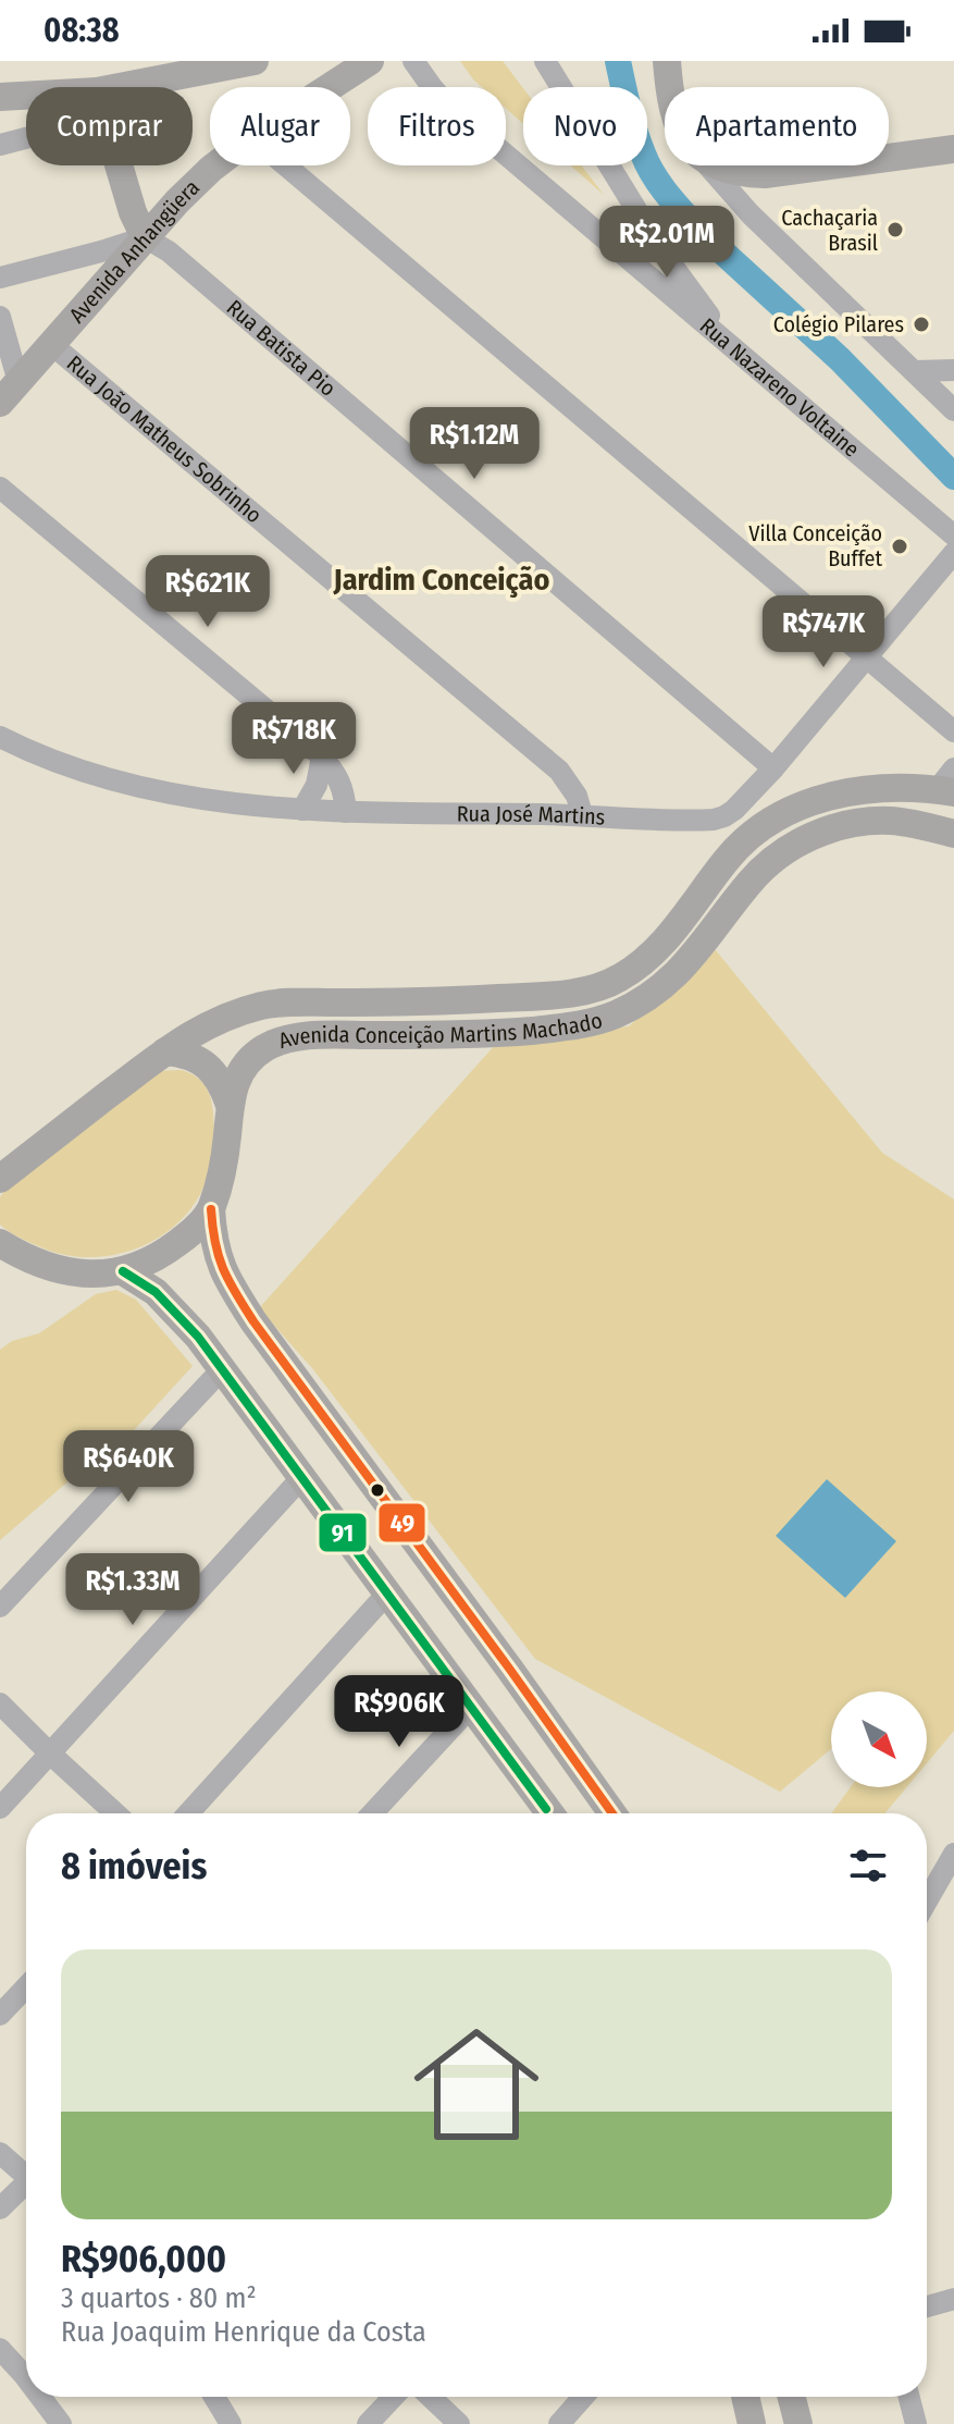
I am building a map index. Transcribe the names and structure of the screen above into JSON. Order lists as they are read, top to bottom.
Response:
{
  "streets": {
    "main road": ["Avenida Anhangüera", "Avenida Conceição Martins Machado"],
    "street": [
      "Rua Batista Pio",
      "Rua Nazareno Voltaine",
      "Rua João Matheus Sobrinho",
      "Rua José Martins"
    ]
  },
  "crossings": [
    ["Avenida Anhangüera", "Rua Batista Pio"],
    ["Avenida Anhangüera", "Rua João Matheus Sobrinho"],
    ["Rua Batista Pio", "Rua José Martins"],
    ["Rua João Matheus Sobrinho", "Rua José Martins"]
  ],
  "districts": ["Jardim Conceição"],
  "places": ["Cachaçaria Brasil", "Colégio Pilares", "Villa Conceição Buffet"],
  "lines": ["transit line 49", "transit line 91"],
  "north": "bottom right",
  "page": {
    "status": "08:38",
    "chip": [
      "Comprar",
      "Alugar",
      "Filtros",
      "Novo",
      "Apartamento"
    ],
    "price": [
      "R$2.01M",
      "R$1.12M",
      "R$621K",
      "R$747K",
      "R$718K",
      "R$640K",
      "R$1.33M",
      "R$906K"
    ],
    "heading": "8 imóveis",
    "list": [
      {
        "name": "R$906,000",
        "note": "3 quartos · 80 m² · Rua Joaquim Henrique da Costa"
      }
    ]
  }
}
